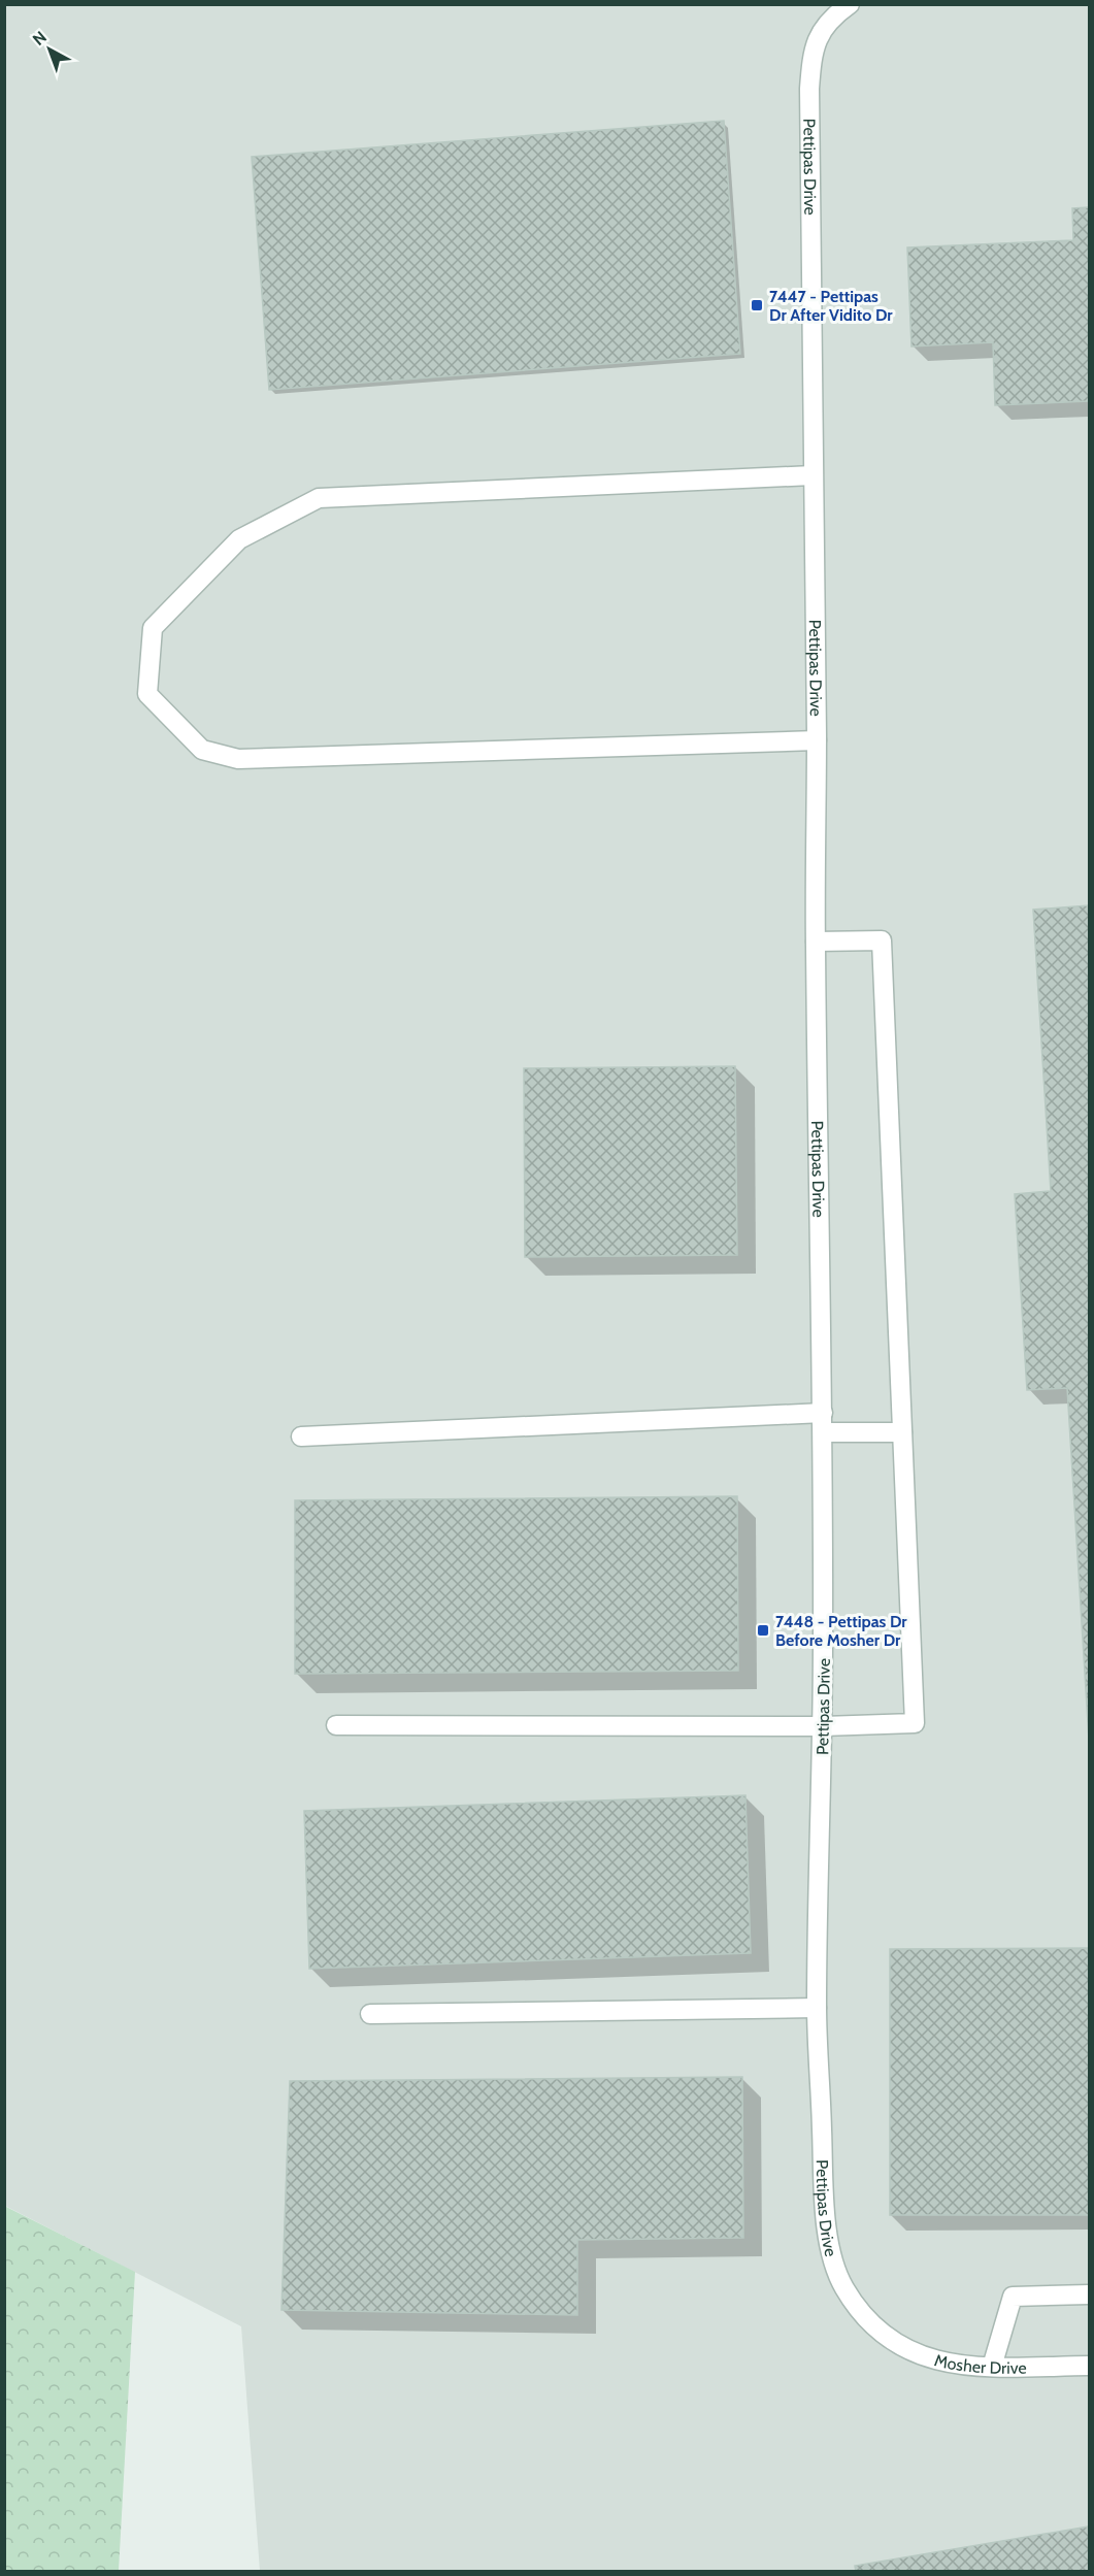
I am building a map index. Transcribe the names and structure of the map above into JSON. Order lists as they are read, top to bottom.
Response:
{
  "streets": {
    "street": ["Pettipas Drive", "Mosher Drive"]
  },
  "crossings": [
    ["Pettipas Drive", "Mosher Drive"]
  ],
  "places": {
    "transit": ["7447 - Pettipas Dr After Vidito Dr", "7448 - Pettipas Dr Before Mosher Dr"]
  },
  "north": "top left"
}
